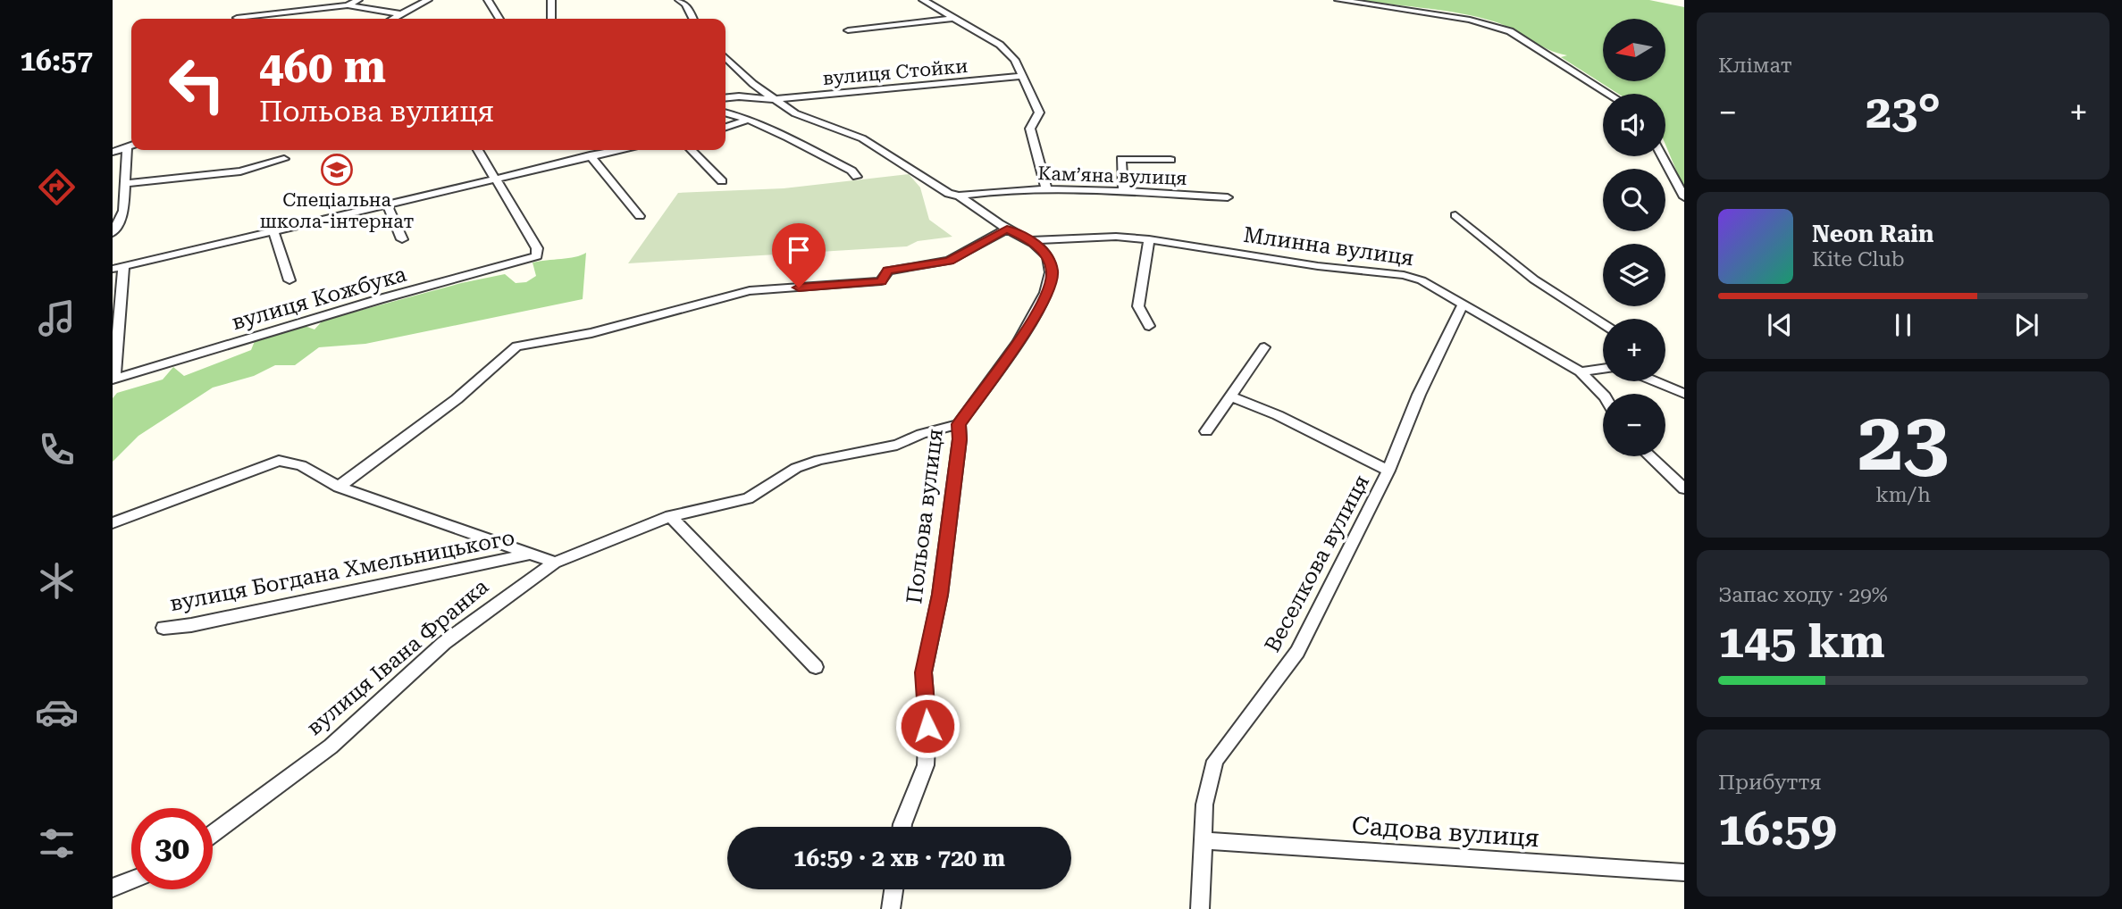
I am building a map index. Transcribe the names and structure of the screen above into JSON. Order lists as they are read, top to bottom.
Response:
{
  "streets": {
    "street": [
      "вулиця Стойки",
      "Камʼяна вулиця",
      "Млинна вулиця",
      "вулиця Кожбука",
      "Польова вулиця",
      "Веселкова вулиця",
      "вулиця Богдана Хмельницького",
      "вулиця Івана Франка",
      "Садова вулиця"
    ]
  },
  "crossings": [
    ["вулиця Стойки", "Польова вулиця"],
    ["Камʼяна вулиця", "Польова вулиця"],
    ["Млинна вулиця", "Польова вулиця"],
    ["Млинна вулиця", "Веселкова вулиця"],
    ["Польова вулиця", "вулиця Івана Франка"],
    ["Веселкова вулиця", "Садова вулиця"],
    ["вулиця Богдана Хмельницького", "вулиця Івана Франка"]
  ],
  "places": {
    "school or university": ["Спеціальна школа-інтернат"]
  },
  "north": "left",
  "page": {
    "tabs": "16:57",
    "tile": [
      "Клімат",
      ["23", "km/h"],
      ["Запас ходу · 29%", "145 km"],
      ["Прибуття", "16:59"]
    ],
    "map_buttons": ["+", "−"],
    "turn": ["460 m", "Польова вулиця"],
    "heat": ["−", "23°", "+"],
    "song": ["Neon Rain", "Kite Club"],
    "limit": "30",
    "trip": "16:59 · 2 хв · 720 m"
  }
}
